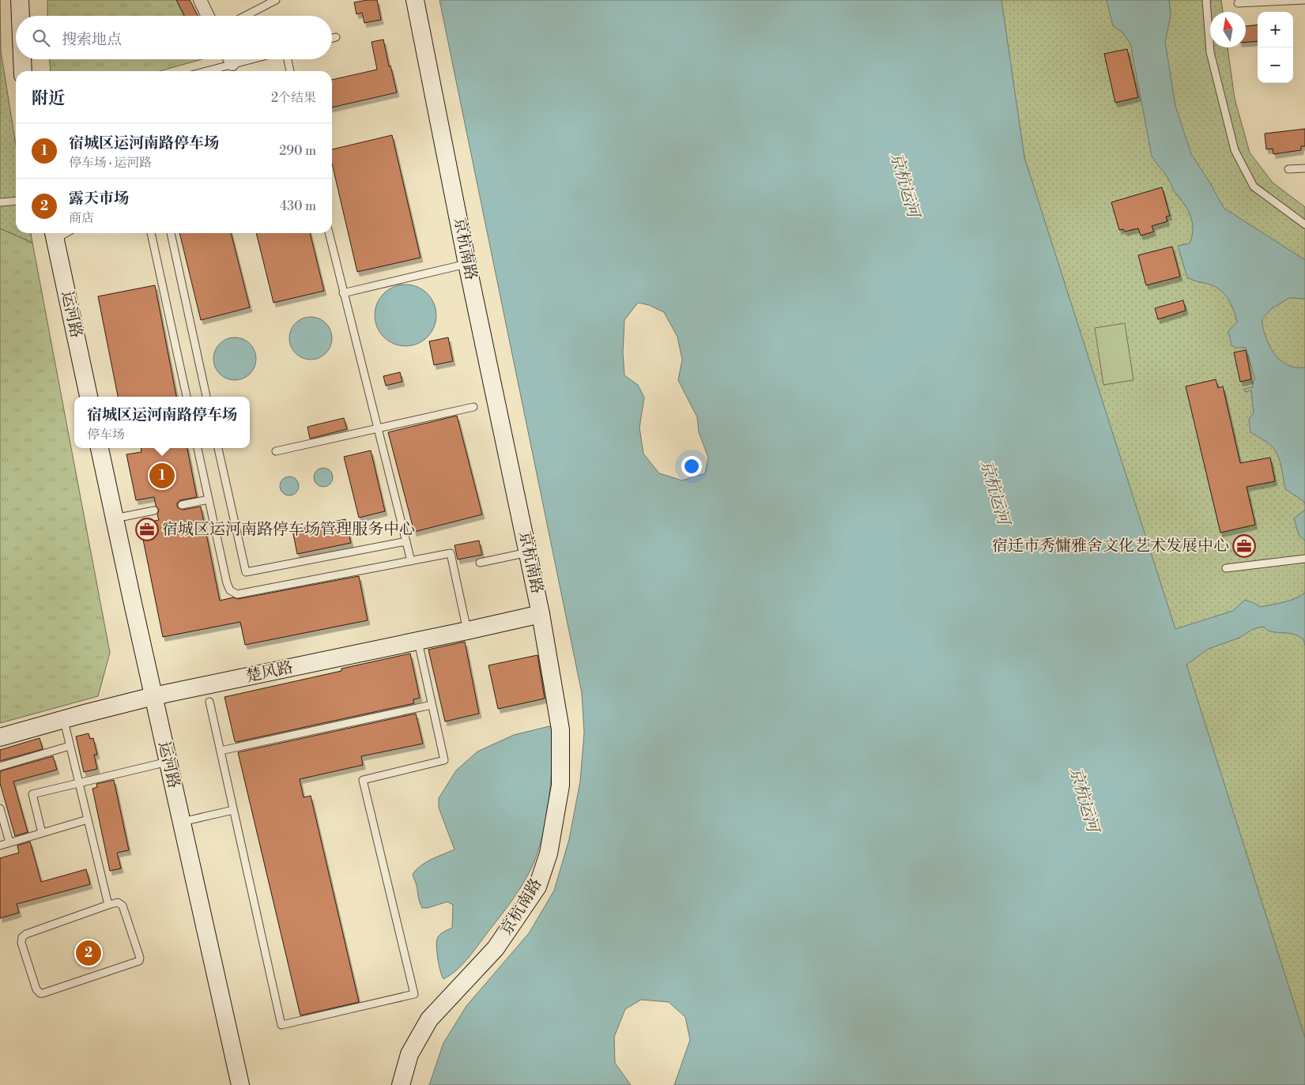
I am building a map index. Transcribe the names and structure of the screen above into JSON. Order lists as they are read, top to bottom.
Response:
{
  "streets": {
    "street": ["京杭南路", "运河路", "楚风路"]
  },
  "crossings": [
    ["京杭南路", "楚风路"],
    ["运河路", "楚风路"]
  ],
  "water": ["京杭运河"],
  "places": {
    "office": ["宿城区运河南路停车场管理服务中心", "宿迁市秀慵雅舍文化艺术发展中心"]
  },
  "north": "top",
  "page": {
    "map_buttons": ["+", "−"],
    "search": "搜索地点",
    "heading": ["附近", "2个结果"],
    "list": [
      {
        "mark": "1",
        "name": "宿城区运河南路停车场",
        "note": "停车场 · 运河路",
        "value": "290 m"
      },
      {
        "mark": "2",
        "name": "露天市场",
        "note": "商店",
        "value": "430 m"
      }
    ],
    "popup": ["宿城区运河南路停车场", "停车场"],
    "pins": ["1", "2"]
  }
}
